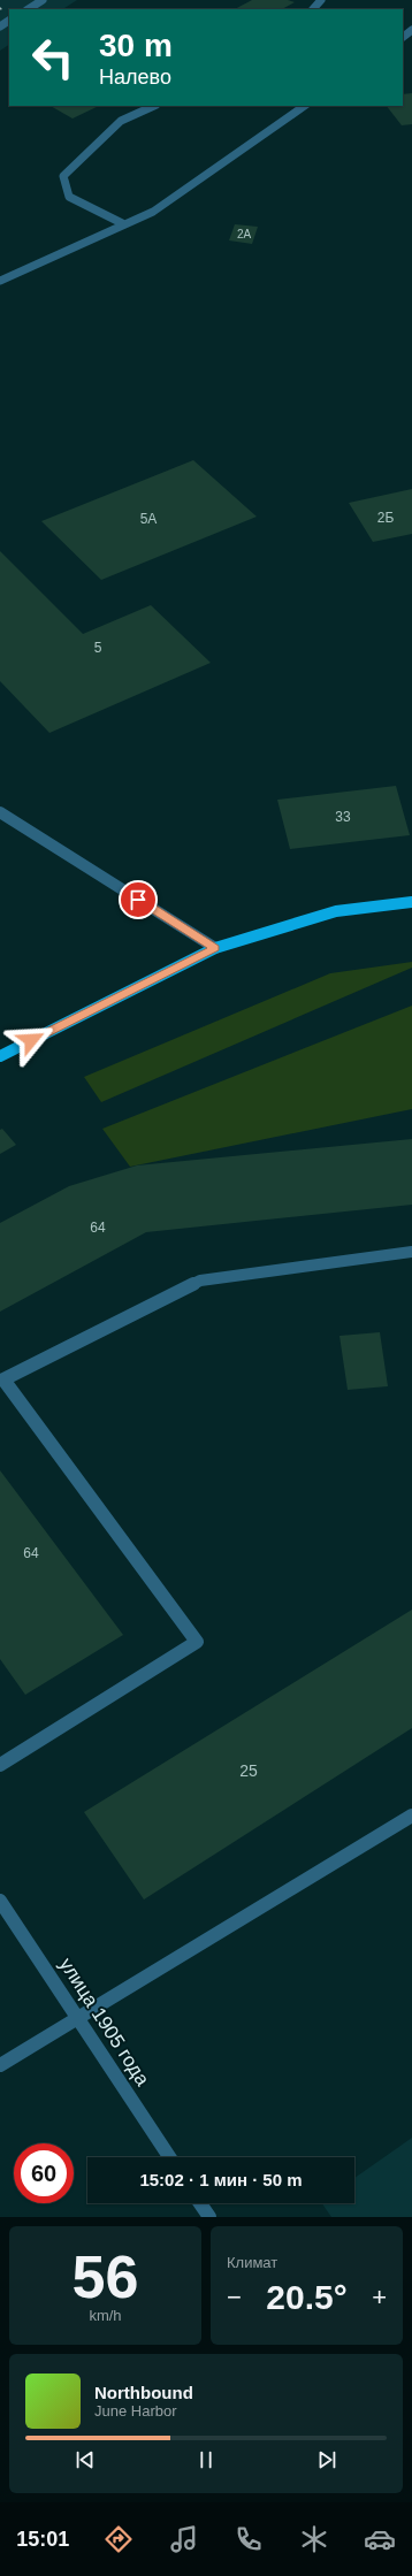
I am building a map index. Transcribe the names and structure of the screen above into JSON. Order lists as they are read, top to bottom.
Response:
{
  "streets": {
    "street": ["улица 1905 года"]
  },
  "house_numbers": [
    "2А",
    "2Б",
    "5А",
    "5",
    "33",
    "64",
    "64",
    "25"
  ],
  "page": {
    "turn": ["30 m", "Налево"],
    "limit": "60",
    "trip": "15:02 · 1 мин · 50 m",
    "tile": [
      ["56", "km/h"],
      "Климат"
    ],
    "heat": ["−", "20.5°", "+"],
    "song": ["Northbound", "June Harbor"],
    "tabs": "15:01"
  }
}
